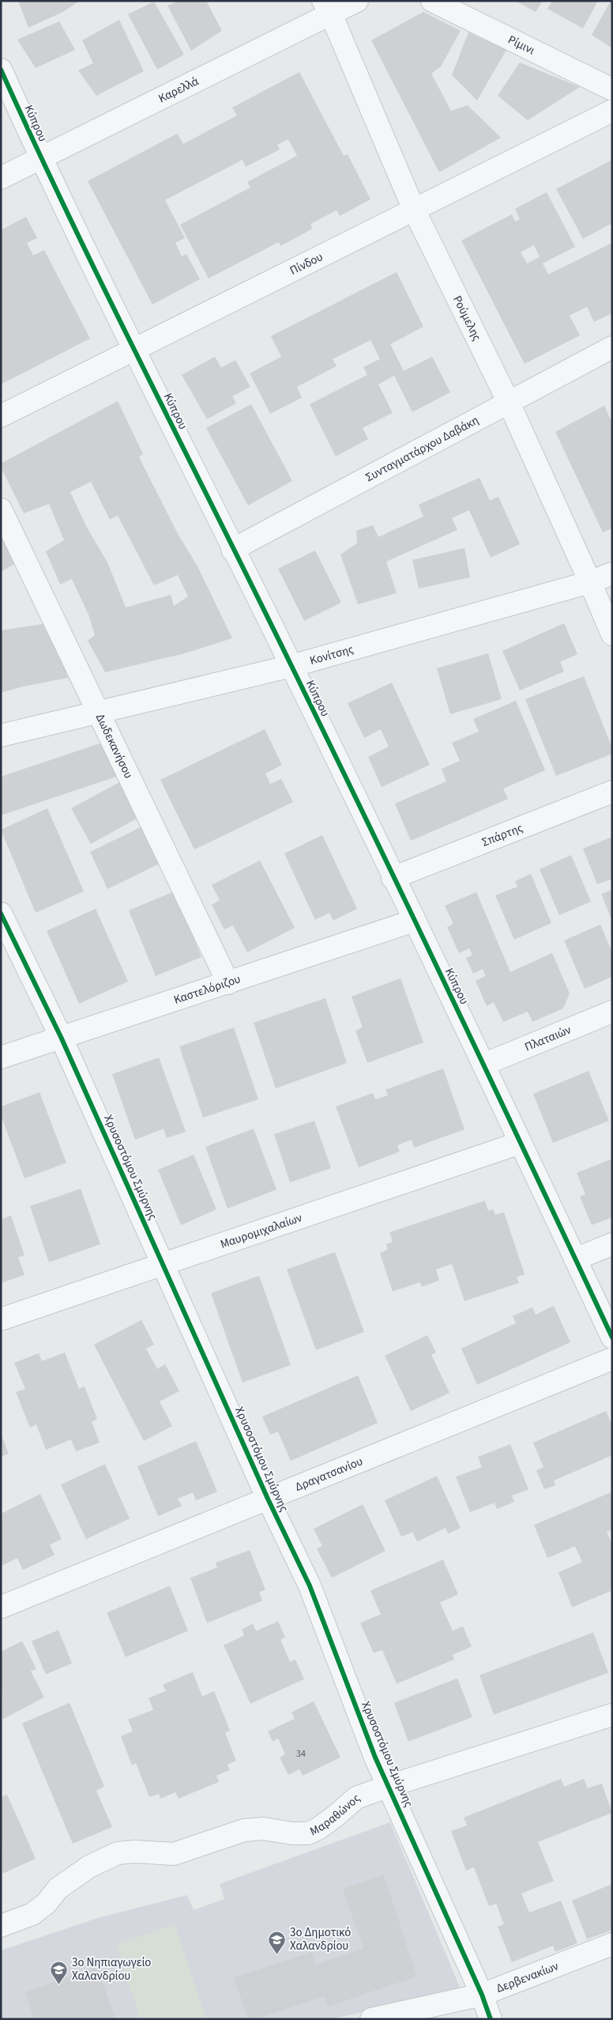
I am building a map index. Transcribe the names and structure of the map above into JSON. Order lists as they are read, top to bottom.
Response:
{
  "streets": {
    "street": [
      "Ρίμινι",
      "Καρελλά",
      "Κύπρου",
      "Πίνδου",
      "Ρούμελης",
      "Συνταγματάρχου Δαβάκη",
      "Κονίτσης",
      "Δωδεκανήσου",
      "Σπάρτης",
      "Καστελόριζου",
      "Πλαταιών",
      "Χρυσοστόμου Σμύρνης",
      "Μαυρομιχαλαίων",
      "Δραγατσανίου",
      "Μαραθώνος",
      "Δερβενακίων"
    ]
  },
  "crossings": [
    ["Καρελλά", "Κύπρου"],
    ["Καρελλά", "Ρούμελης"],
    ["Κύπρου", "Πίνδου"],
    ["Κύπρου", "Συνταγματάρχου Δαβάκη"],
    ["Κύπρου", "Κονίτσης"],
    ["Κύπρου", "Σπάρτης"],
    ["Κύπρου", "Καστελόριζου"],
    ["Κύπρου", "Πλαταιών"],
    ["Κύπρου", "Μαυρομιχαλαίων"],
    ["Πίνδου", "Ρούμελης"],
    ["Ρούμελης", "Συνταγματάρχου Δαβάκη"],
    ["Ρούμελης", "Κονίτσης"],
    ["Κονίτσης", "Δωδεκανήσου"],
    ["Δωδεκανήσου", "Καστελόριζου"],
    ["Καστελόριζου", "Χρυσοστόμου Σμύρνης"],
    ["Χρυσοστόμου Σμύρνης", "Μαυρομιχαλαίων"],
    ["Χρυσοστόμου Σμύρνης", "Δραγατσανίου"],
    ["Χρυσοστόμου Σμύρνης", "Μαραθώνος"],
    ["Χρυσοστόμου Σμύρνης", "Δερβενακίων"]
  ],
  "places": {
    "school or university": ["3ο Δημοτικό Χαλανδρίου", "3ο Νηπιαγωγείο Χαλανδρίου"]
  },
  "house_numbers": ["34"]
}
